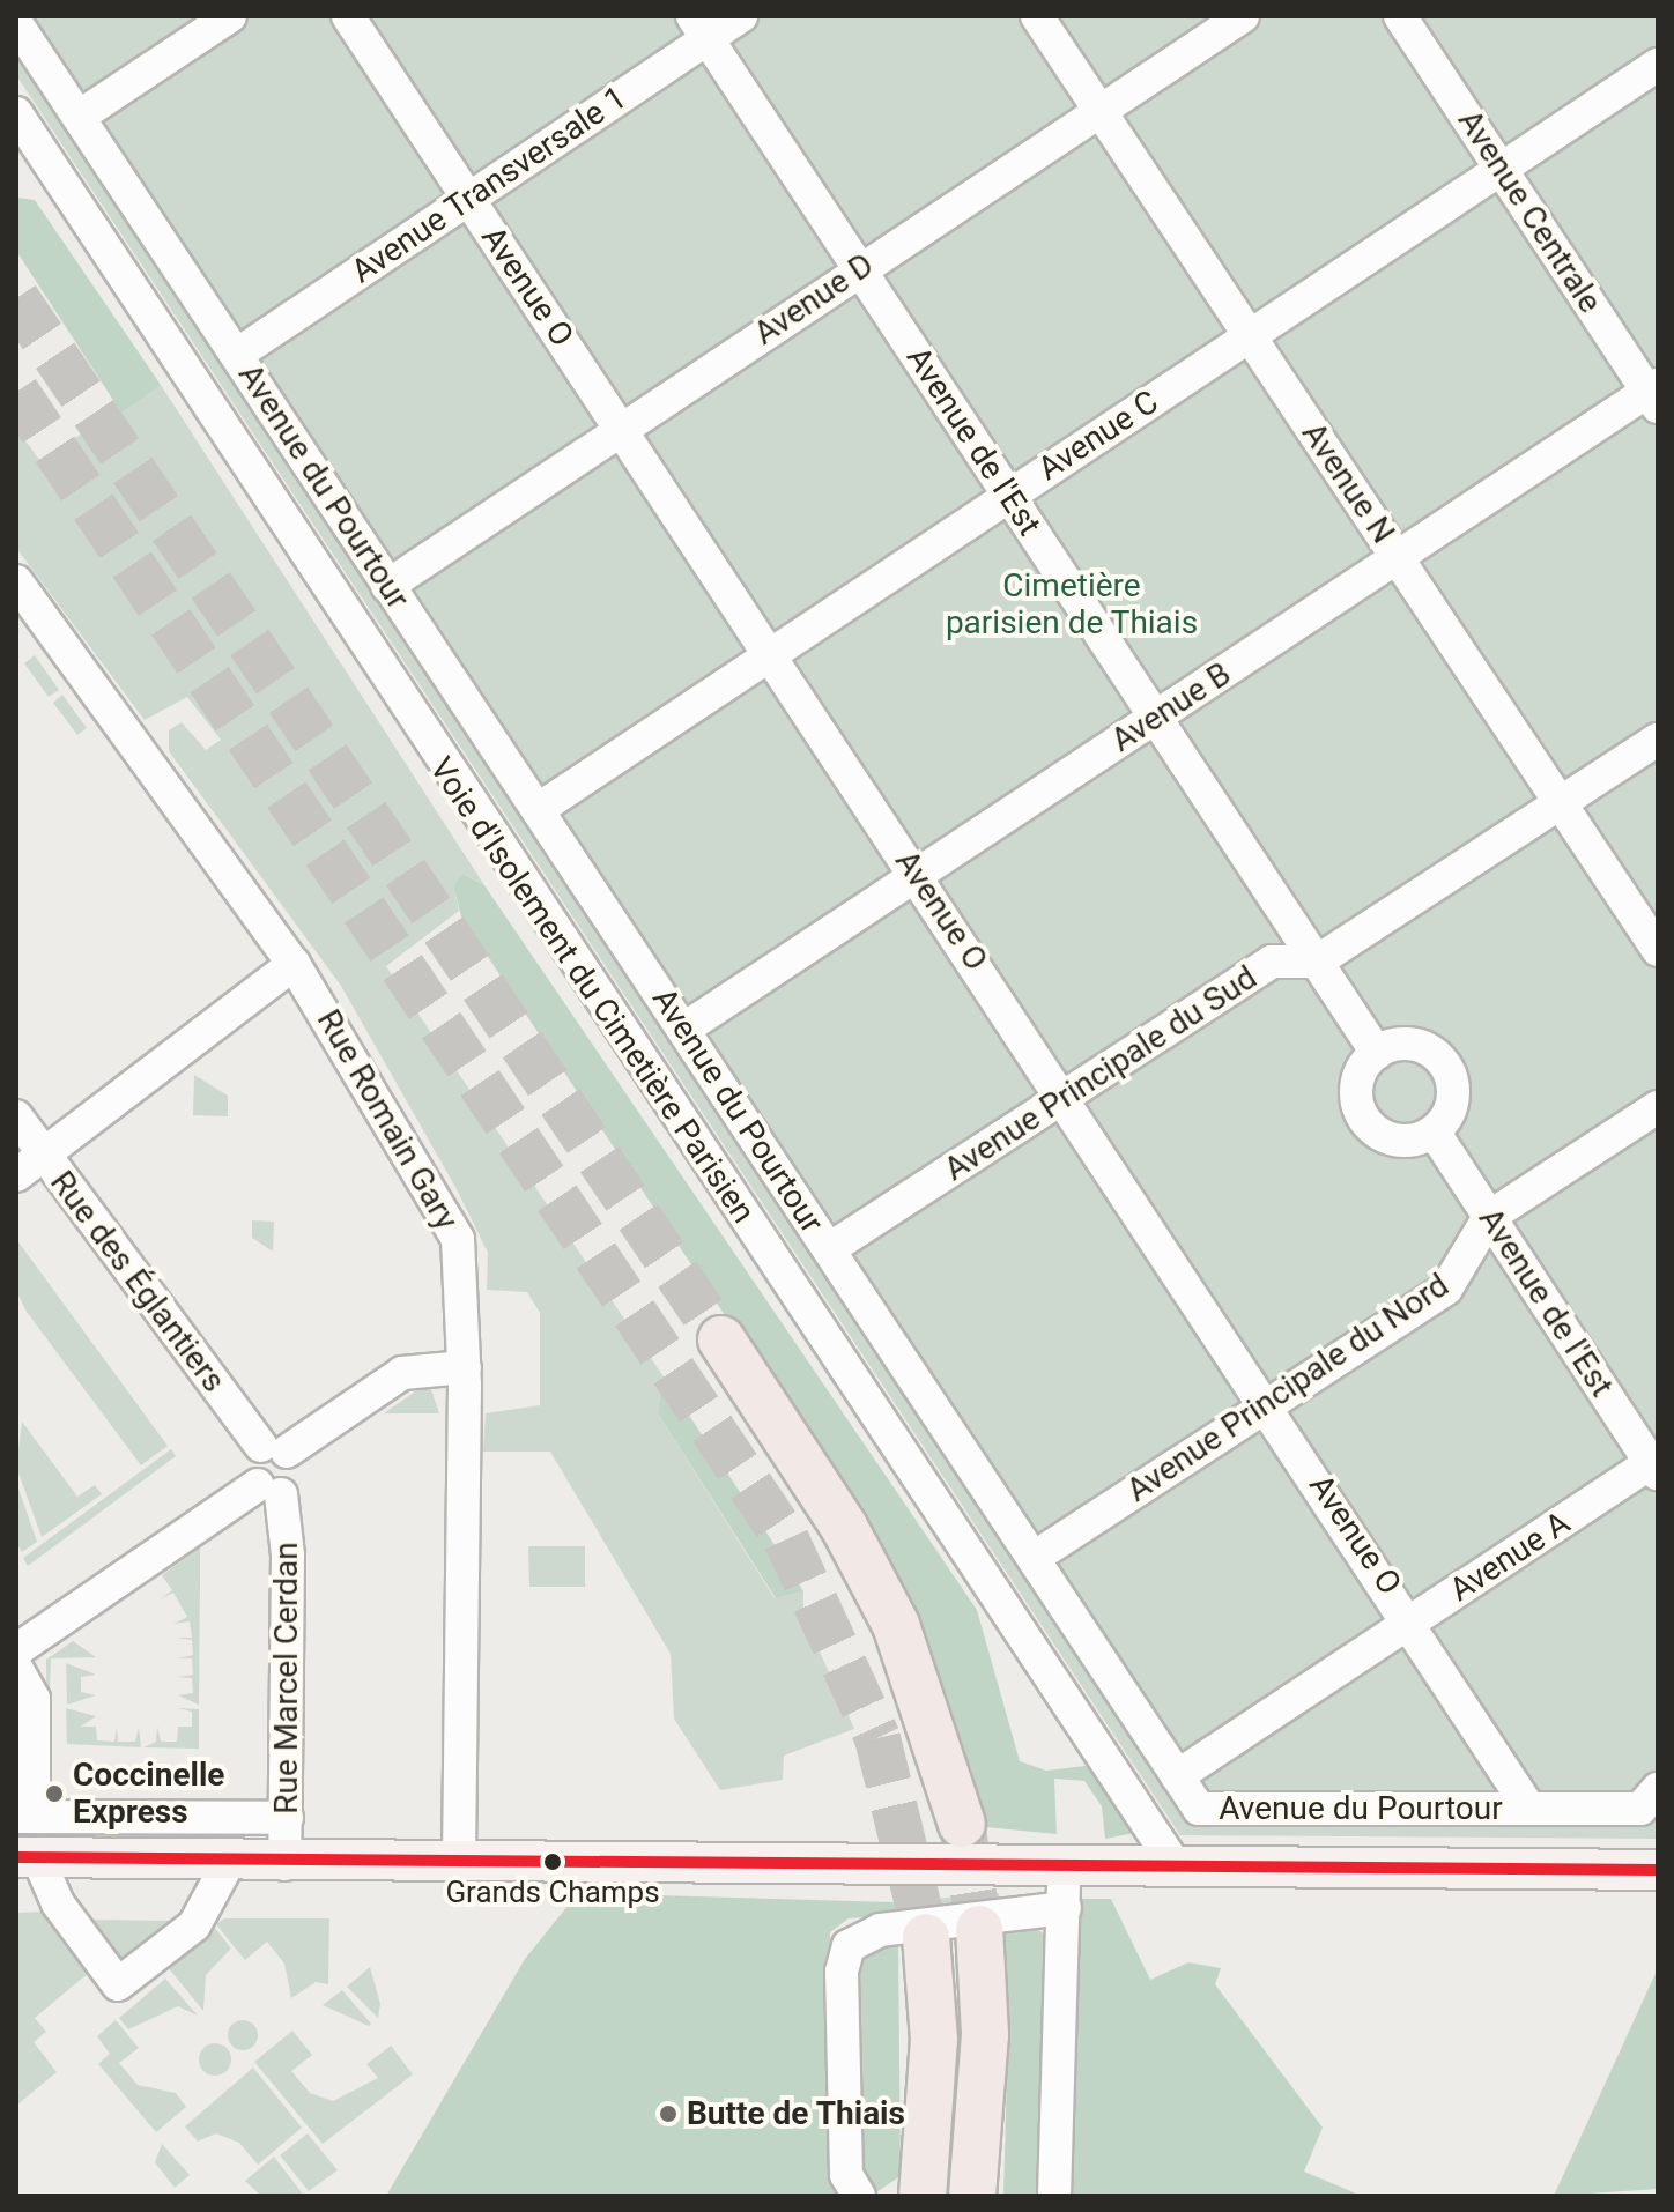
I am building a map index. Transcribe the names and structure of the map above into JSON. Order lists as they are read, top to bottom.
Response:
{
  "streets": {
    "street": [
      "Avenue Transversale 1",
      "Avenue Centrale",
      "Avenue O",
      "Avenue D",
      "Avenue C",
      "Avenue de l'Est",
      "Avenue N",
      "Avenue du Pourtour",
      "Avenue B",
      "Voie d'Isolement du Cimetière Parisien",
      "Avenue Principale du Sud",
      "Rue Romain Gary",
      "Rue des Églantiers",
      "Avenue Principale du Nord",
      "Avenue A",
      "Rue Marcel Cerdan"
    ]
  },
  "crossings": [
    ["Avenue Transversale 1", "Avenue O"],
    ["Avenue Transversale 1", "Avenue de l'Est"],
    ["Avenue Transversale 1", "Avenue du Pourtour"],
    ["Avenue Centrale", "Avenue C"],
    ["Avenue Centrale", "Avenue B"],
    ["Avenue O", "Avenue D"],
    ["Avenue O", "Avenue C"],
    ["Avenue O", "Avenue du Pourtour"],
    ["Avenue O", "Avenue B"],
    ["Avenue O", "Avenue Principale du Sud"],
    ["Avenue O", "Avenue Principale du Nord"],
    ["Avenue O", "Avenue A"],
    ["Avenue D", "Avenue de l'Est"],
    ["Avenue D", "Avenue N"],
    ["Avenue D", "Avenue du Pourtour"],
    ["Avenue C", "Avenue de l'Est"],
    ["Avenue C", "Avenue N"],
    ["Avenue C", "Avenue du Pourtour"],
    ["Avenue de l'Est", "Avenue B"],
    ["Avenue de l'Est", "Avenue Principale du Sud"],
    ["Avenue de l'Est", "Avenue Principale du Nord"],
    ["Avenue de l'Est", "Avenue A"],
    ["Avenue N", "Avenue B"],
    ["Avenue du Pourtour", "Avenue B"],
    ["Avenue du Pourtour", "Avenue Principale du Sud"],
    ["Avenue du Pourtour", "Avenue Principale du Nord"],
    ["Avenue du Pourtour", "Avenue A"],
    ["Rue des Églantiers", "Rue Marcel Cerdan"]
  ],
  "parks": ["Cimetière parisien de Thiais"],
  "places": ["Coccinelle Express", "Grands Champs", "Butte de Thiais"]
}
